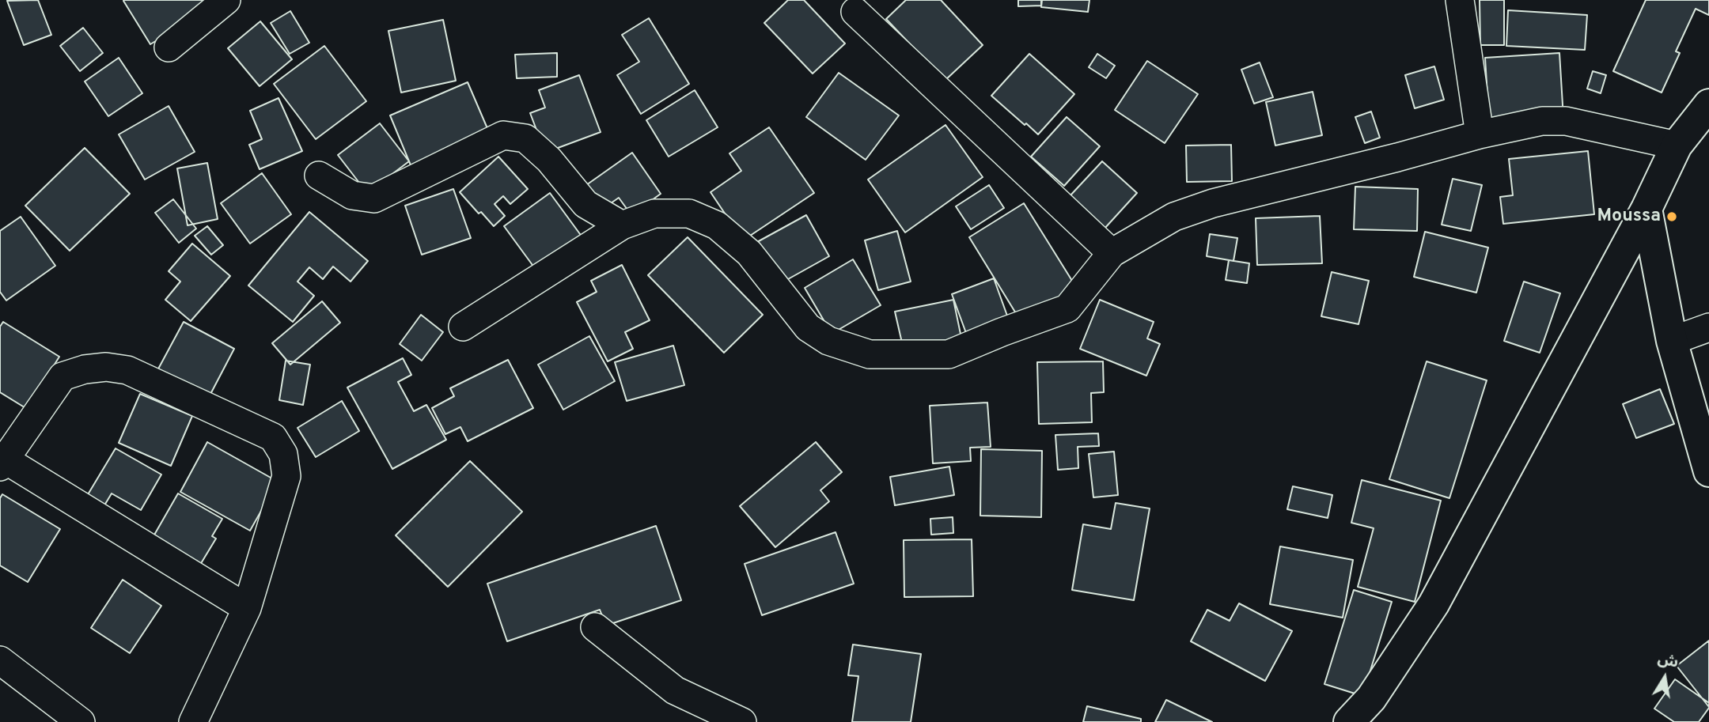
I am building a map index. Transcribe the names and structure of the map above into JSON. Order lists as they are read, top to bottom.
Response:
{
  "places": ["Moussa"],
  "north": "top"
}
